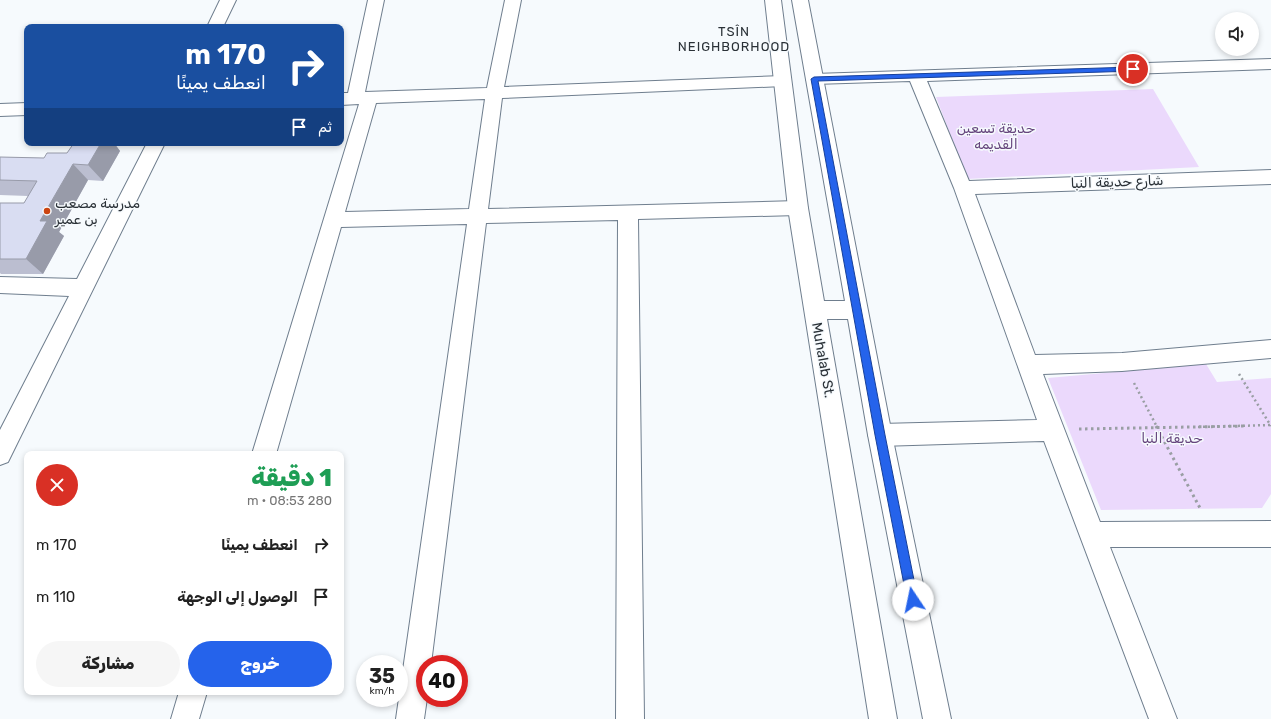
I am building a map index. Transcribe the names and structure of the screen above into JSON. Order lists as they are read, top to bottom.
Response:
{
  "streets": {
    "street": ["شارع حديقة النبا", "Muhalab St."]
  },
  "districts": ["TSÎN NEIGHBORHOOD"],
  "parks": ["حديقة تسعين القديمه", "حديقة النبا"],
  "places": ["مدرسة مصعب بن عمير"],
  "page": {
    "turn": ["170 m", "انعطف يمينًا"],
    "then": "ثم",
    "heading": ["1 دقيقة", "280 m · 08:53"],
    "list": [
      {
        "name": "انعطف يمينًا",
        "value": "170 m"
      },
      {
        "name": "الوصول إلى الوجهة",
        "value": "110 m"
      }
    ],
    "buttons": ["خروج", "مشاركة"],
    "speed": "35 km/h",
    "limit": "40"
  }
}
